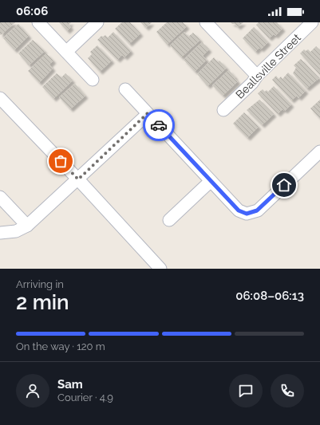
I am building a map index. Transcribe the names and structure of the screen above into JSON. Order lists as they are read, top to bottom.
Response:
{
  "streets": {
    "street": ["Beallsville Street"]
  },
  "page": {
    "status": "06:06",
    "heading": ["2 min", "Arriving in", "06:08–06:13"],
    "panel": ["Sam", "Courier · 4.9"],
    "bar": "On the way · 120 m"
  }
}
